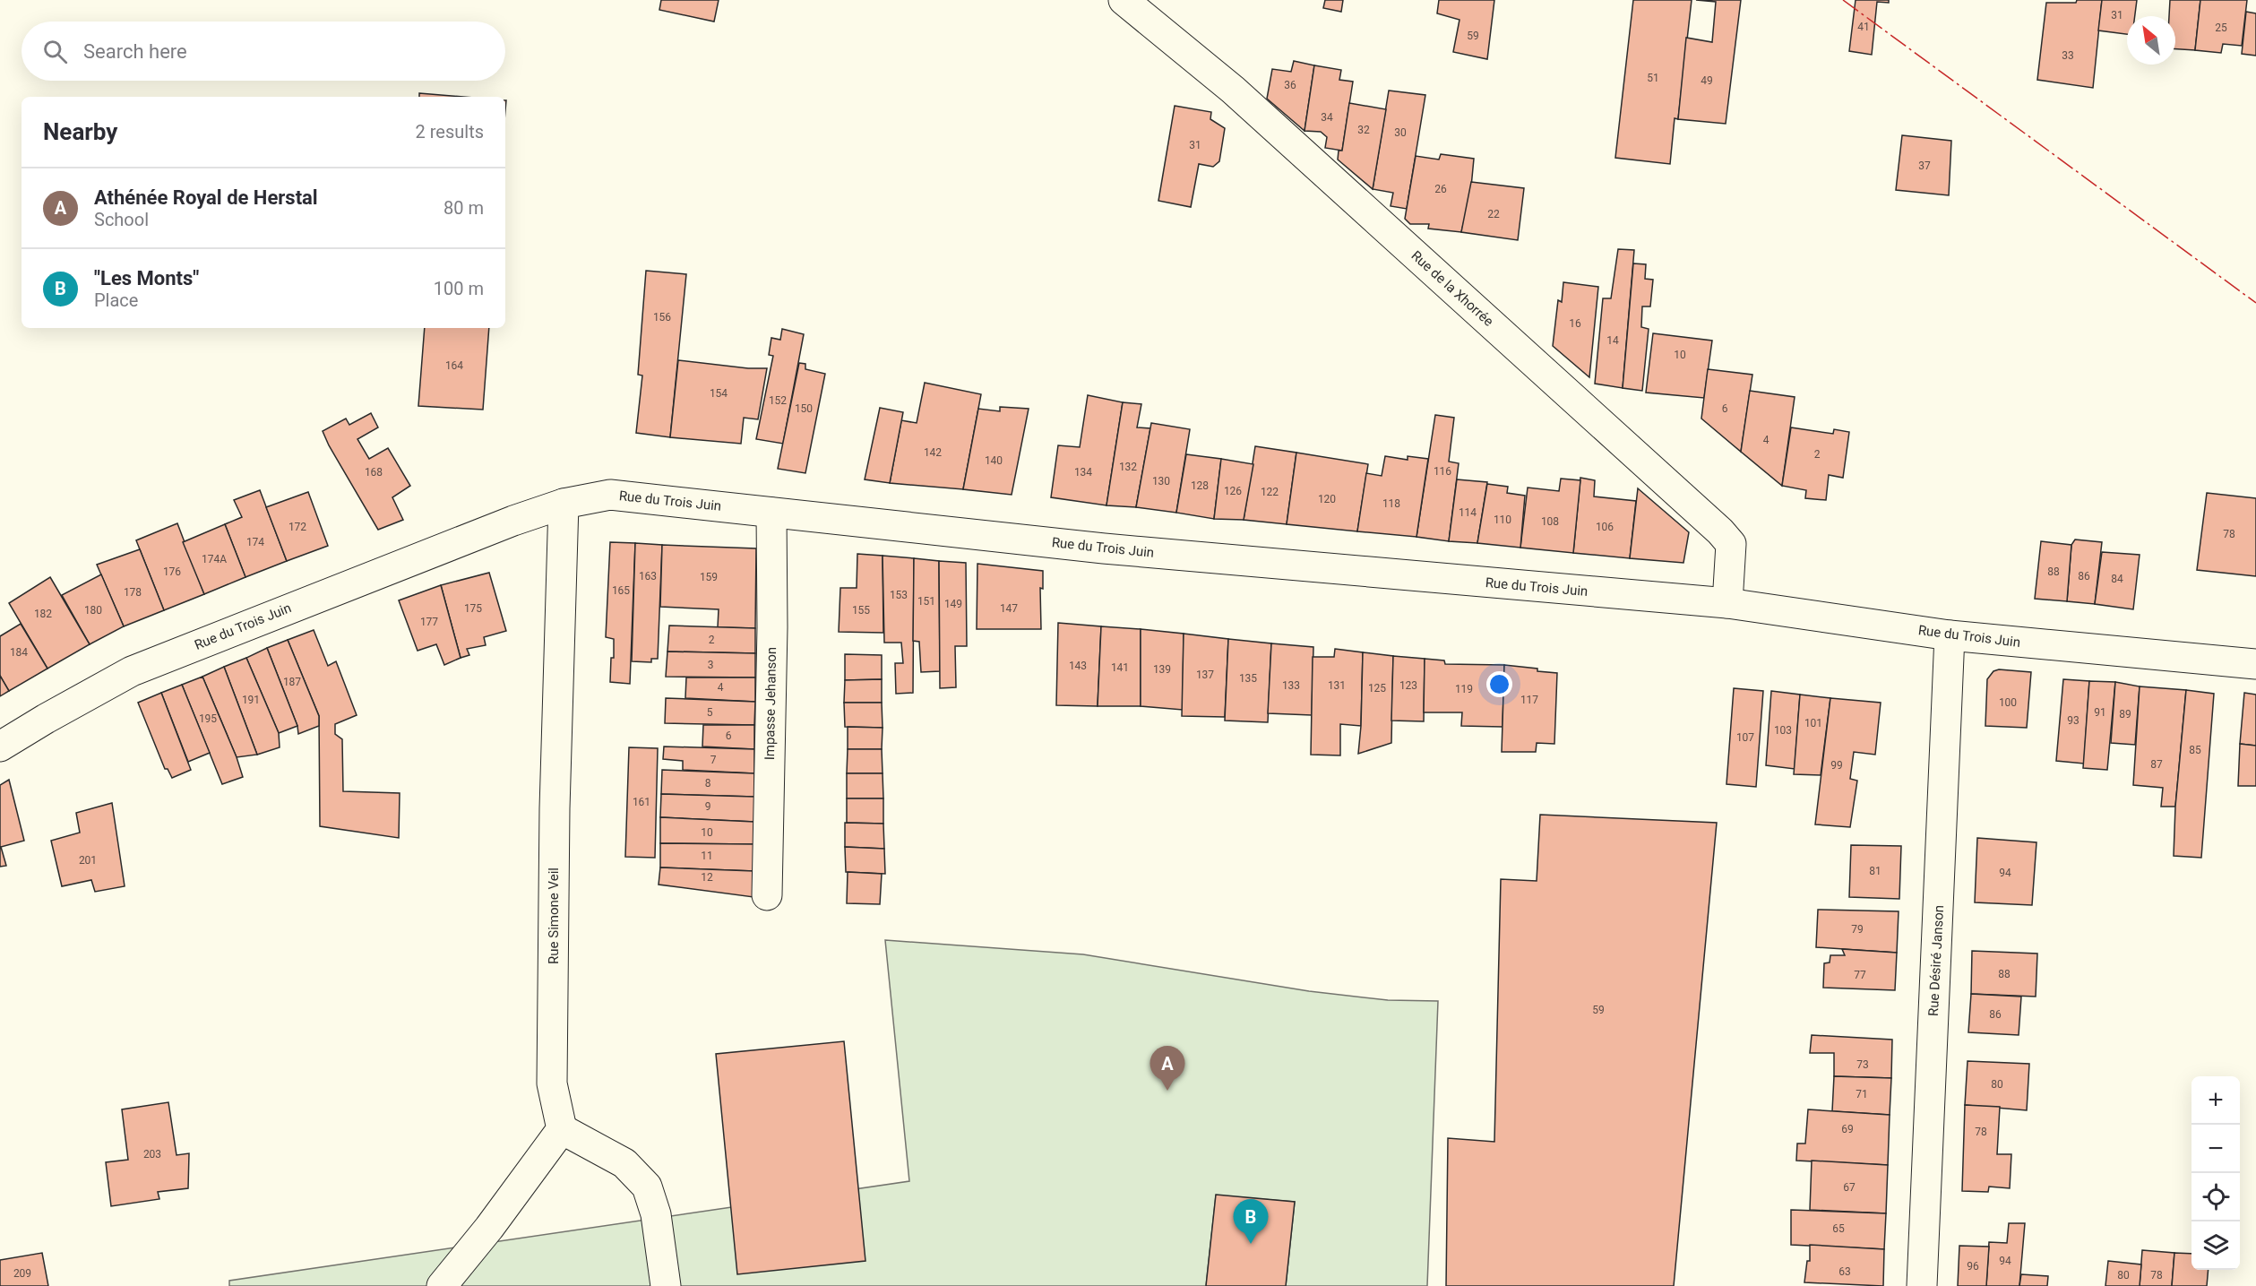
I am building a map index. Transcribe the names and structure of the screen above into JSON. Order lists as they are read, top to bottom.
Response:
{
  "streets": {
    "street": [
      "Rue de la Xhorrée",
      "Rue du Trois Juin",
      "Impasse Jehanson",
      "Rue Simone Veil",
      "Rue Désiré Janson"
    ]
  },
  "crossings": [
    ["Rue de la Xhorrée", "Rue du Trois Juin"],
    ["Rue du Trois Juin", "Impasse Jehanson"],
    ["Rue du Trois Juin", "Rue Simone Veil"],
    ["Rue du Trois Juin", "Rue Désiré Janson"]
  ],
  "house_numbers": [
    "31",
    "41",
    "25",
    "59",
    "33",
    "51",
    "49",
    "36",
    "34",
    "32",
    "30",
    "31",
    "37",
    "26",
    "22",
    "156",
    "16",
    "14",
    "10",
    "164",
    "154",
    "152",
    "150",
    "6",
    "4",
    "142",
    "2",
    "140",
    "132",
    "116",
    "168",
    "134",
    "130",
    "128",
    "126",
    "122",
    "120",
    "118",
    "114",
    "110",
    "108",
    "172",
    "106",
    "78",
    "174",
    "174A",
    "176",
    "88",
    "163",
    "86",
    "159",
    "84",
    "165",
    "178",
    "153",
    "151",
    "149",
    "175",
    "147",
    "180",
    "155",
    "182",
    "177",
    "2",
    "184",
    "3",
    "143",
    "141",
    "139",
    "137",
    "135",
    "187",
    "133",
    "131",
    "123",
    "4",
    "125",
    "119",
    "191",
    "117",
    "100",
    "5",
    "91",
    "89",
    "195",
    "93",
    "101",
    "103",
    "6",
    "107",
    "85",
    "7",
    "87",
    "99",
    "8",
    "161",
    "9",
    "10",
    "11",
    "201",
    "81",
    "94",
    "12",
    "79",
    "88",
    "77",
    "59",
    "86",
    "73",
    "80",
    "71",
    "69",
    "78",
    "203",
    "67",
    "65",
    "94",
    "96",
    "63",
    "209",
    "80",
    "78"
  ],
  "north": "top left",
  "page": {
    "search": "Search here",
    "heading": ["Nearby", "2 results"],
    "list": [
      {
        "mark": "A",
        "name": "Athénée Royal de Herstal",
        "note": "School",
        "value": "80 m"
      },
      {
        "mark": "B",
        "name": "\"Les Monts\"",
        "note": "Place",
        "value": "100 m"
      }
    ],
    "pins": ["A", "B"],
    "map_buttons": ["+", "−"]
  }
}
